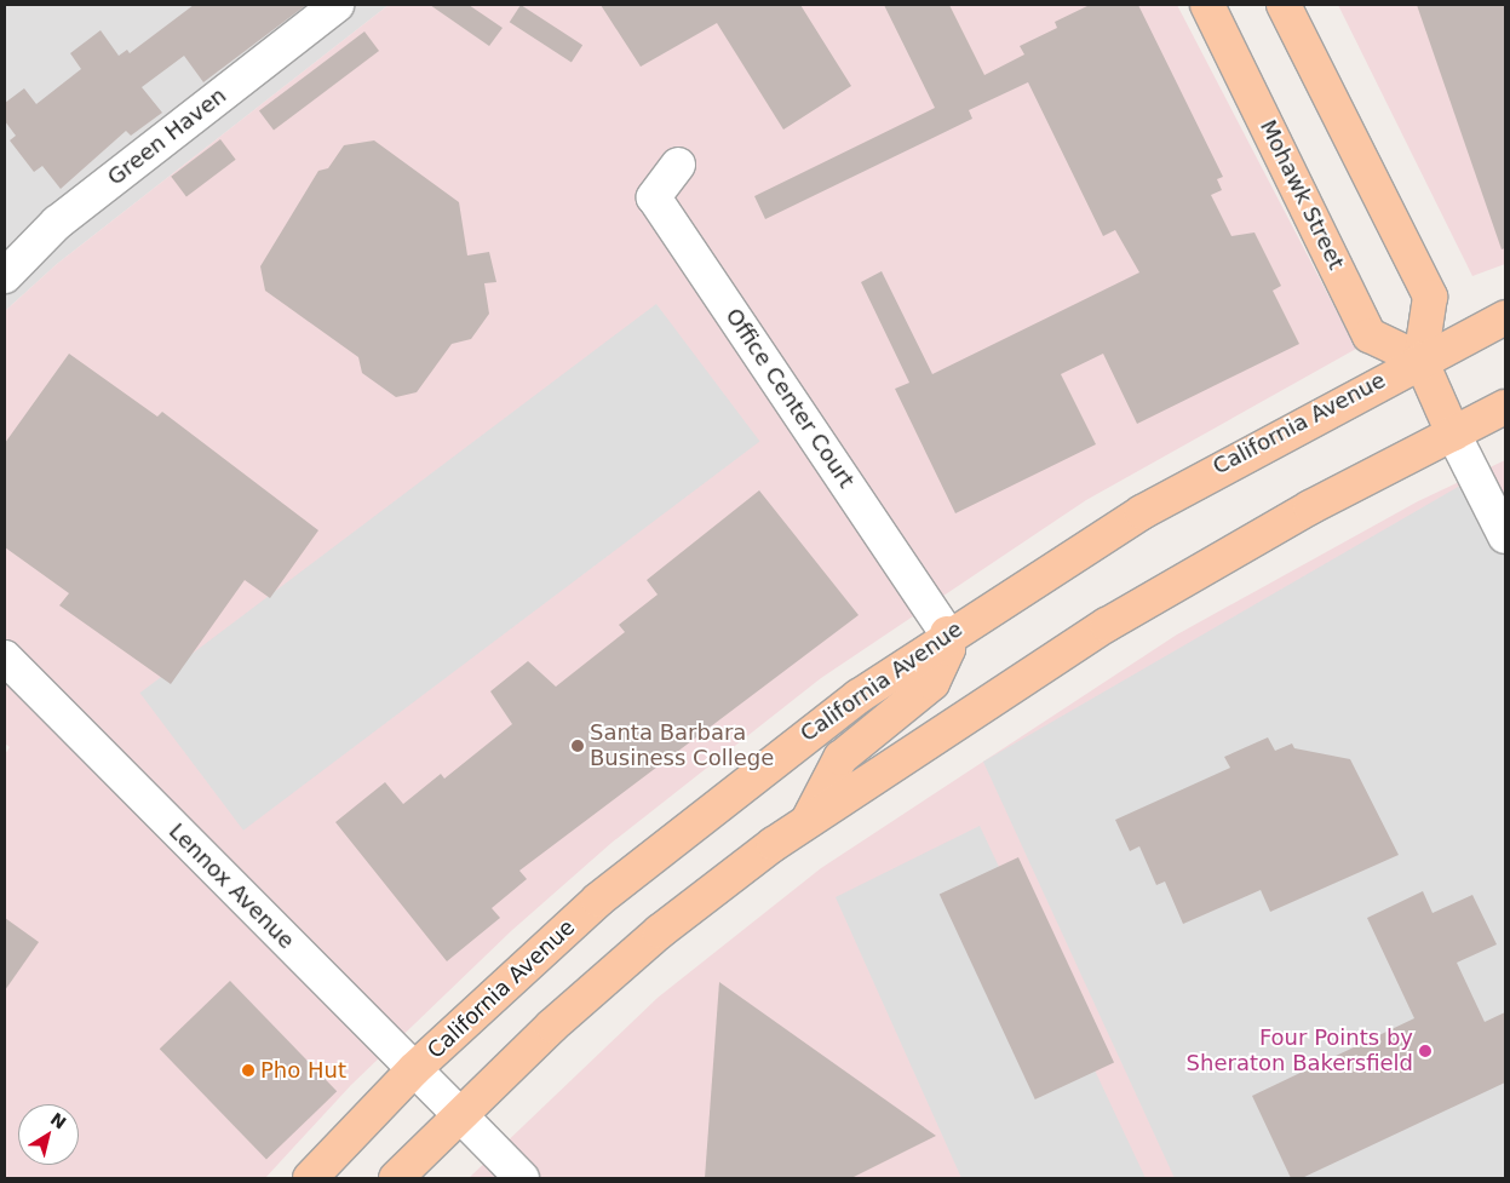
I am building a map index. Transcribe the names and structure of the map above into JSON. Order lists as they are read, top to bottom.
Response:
{
  "streets": {
    "main road": ["Mohawk Street", "California Avenue"],
    "street": ["Green Haven", "Office Center Court", "Lennox Avenue"]
  },
  "crossings": [
    ["Mohawk Street", "California Avenue"],
    ["Office Center Court", "California Avenue"],
    ["California Avenue", "Lennox Avenue"]
  ],
  "places": ["Santa Barbara Business College", "Four Points by Sheraton Bakersfield", "Pho Hut"],
  "north": "top right"
}
